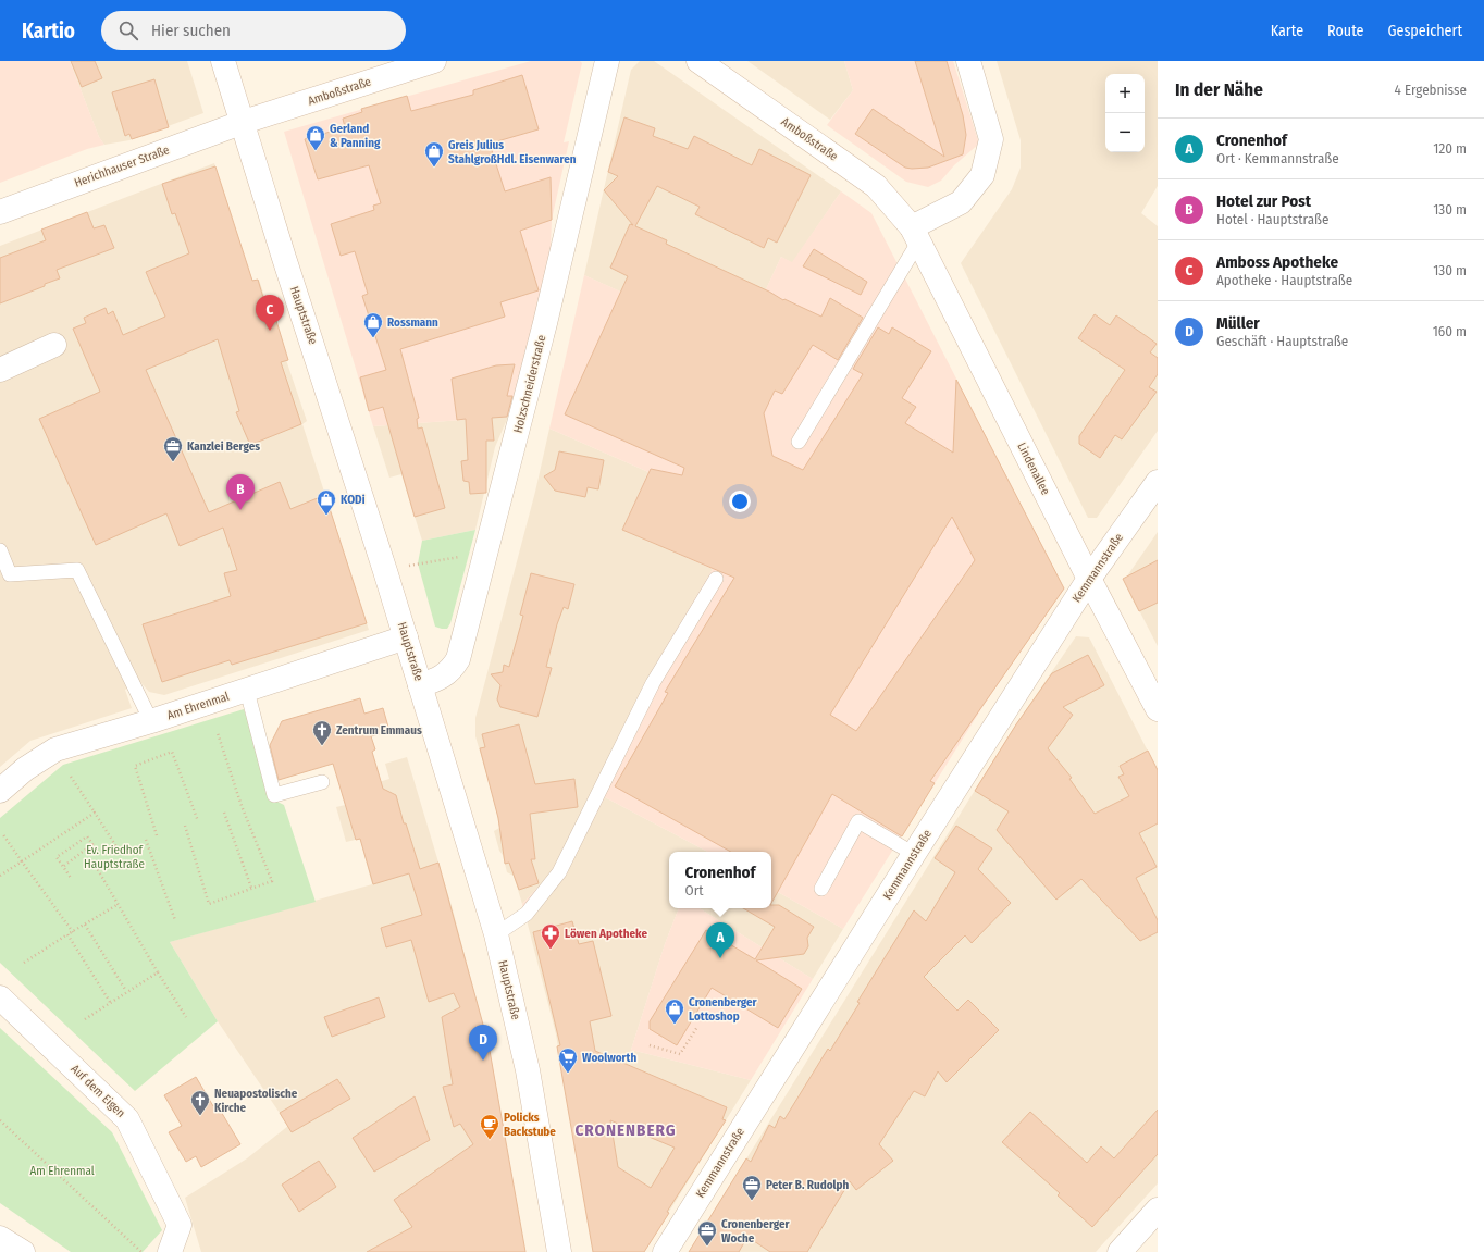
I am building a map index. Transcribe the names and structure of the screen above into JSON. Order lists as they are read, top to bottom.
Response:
{
  "streets": {
    "street": [
      "Amboßstraße",
      "Herichhauser Straße",
      "Hauptstraße",
      "Holzschneiderstraße",
      "Lindenallee",
      "Kemmannstraße",
      "Am Ehrenmal",
      "Auf dem Eigen"
    ]
  },
  "crossings": [
    ["Amboßstraße", "Herichhauser Straße"],
    ["Amboßstraße", "Hauptstraße"],
    ["Amboßstraße", "Lindenallee"],
    ["Herichhauser Straße", "Hauptstraße"],
    ["Hauptstraße", "Holzschneiderstraße"],
    ["Hauptstraße", "Am Ehrenmal"],
    ["Lindenallee", "Kemmannstraße"]
  ],
  "districts": ["CRONENBERG"],
  "parks": ["Ev. Friedhof Hauptstraße", "Am Ehrenmal"],
  "places": {
    "shop": [
      "Gerland & Panning",
      "Greis Julius StahlgroßHdl. Eisenwaren",
      "Rossmann",
      "KODi",
      "Cronenberger Lottoshop"
    ],
    "office": ["Kanzlei Berges", "Peter B. Rudolph", "Cronenberger Woche"],
    "church": ["Zentrum Emmaus", "Neuapostolische Kirche"],
    "pharmacy": ["Löwen Apotheke"],
    "supermarket": ["Woolworth"],
    "cafe": ["Policks Backstube"]
  },
  "page": {
    "header": "Kartio",
    "search": "Hier suchen",
    "nav": ["Karte", "Route", "Gespeichert"],
    "heading": ["In der Nähe", "4 Ergebnisse"],
    "map_buttons": ["+", "−"],
    "list": [
      {
        "mark": "A",
        "name": "Cronenhof",
        "note": "Ort · Kemmannstraße",
        "value": "120 m"
      },
      {
        "mark": "B",
        "name": "Hotel zur Post",
        "note": "Hotel · Hauptstraße",
        "value": "130 m"
      },
      {
        "mark": "C",
        "name": "Amboss Apotheke",
        "note": "Apotheke · Hauptstraße",
        "value": "130 m"
      },
      {
        "mark": "D",
        "name": "Müller",
        "note": "Geschäft · Hauptstraße",
        "value": "160 m"
      }
    ],
    "pins": [
      "C",
      "B",
      "A",
      "D"
    ],
    "popup": ["Cronenhof", "Ort"]
  }
}
